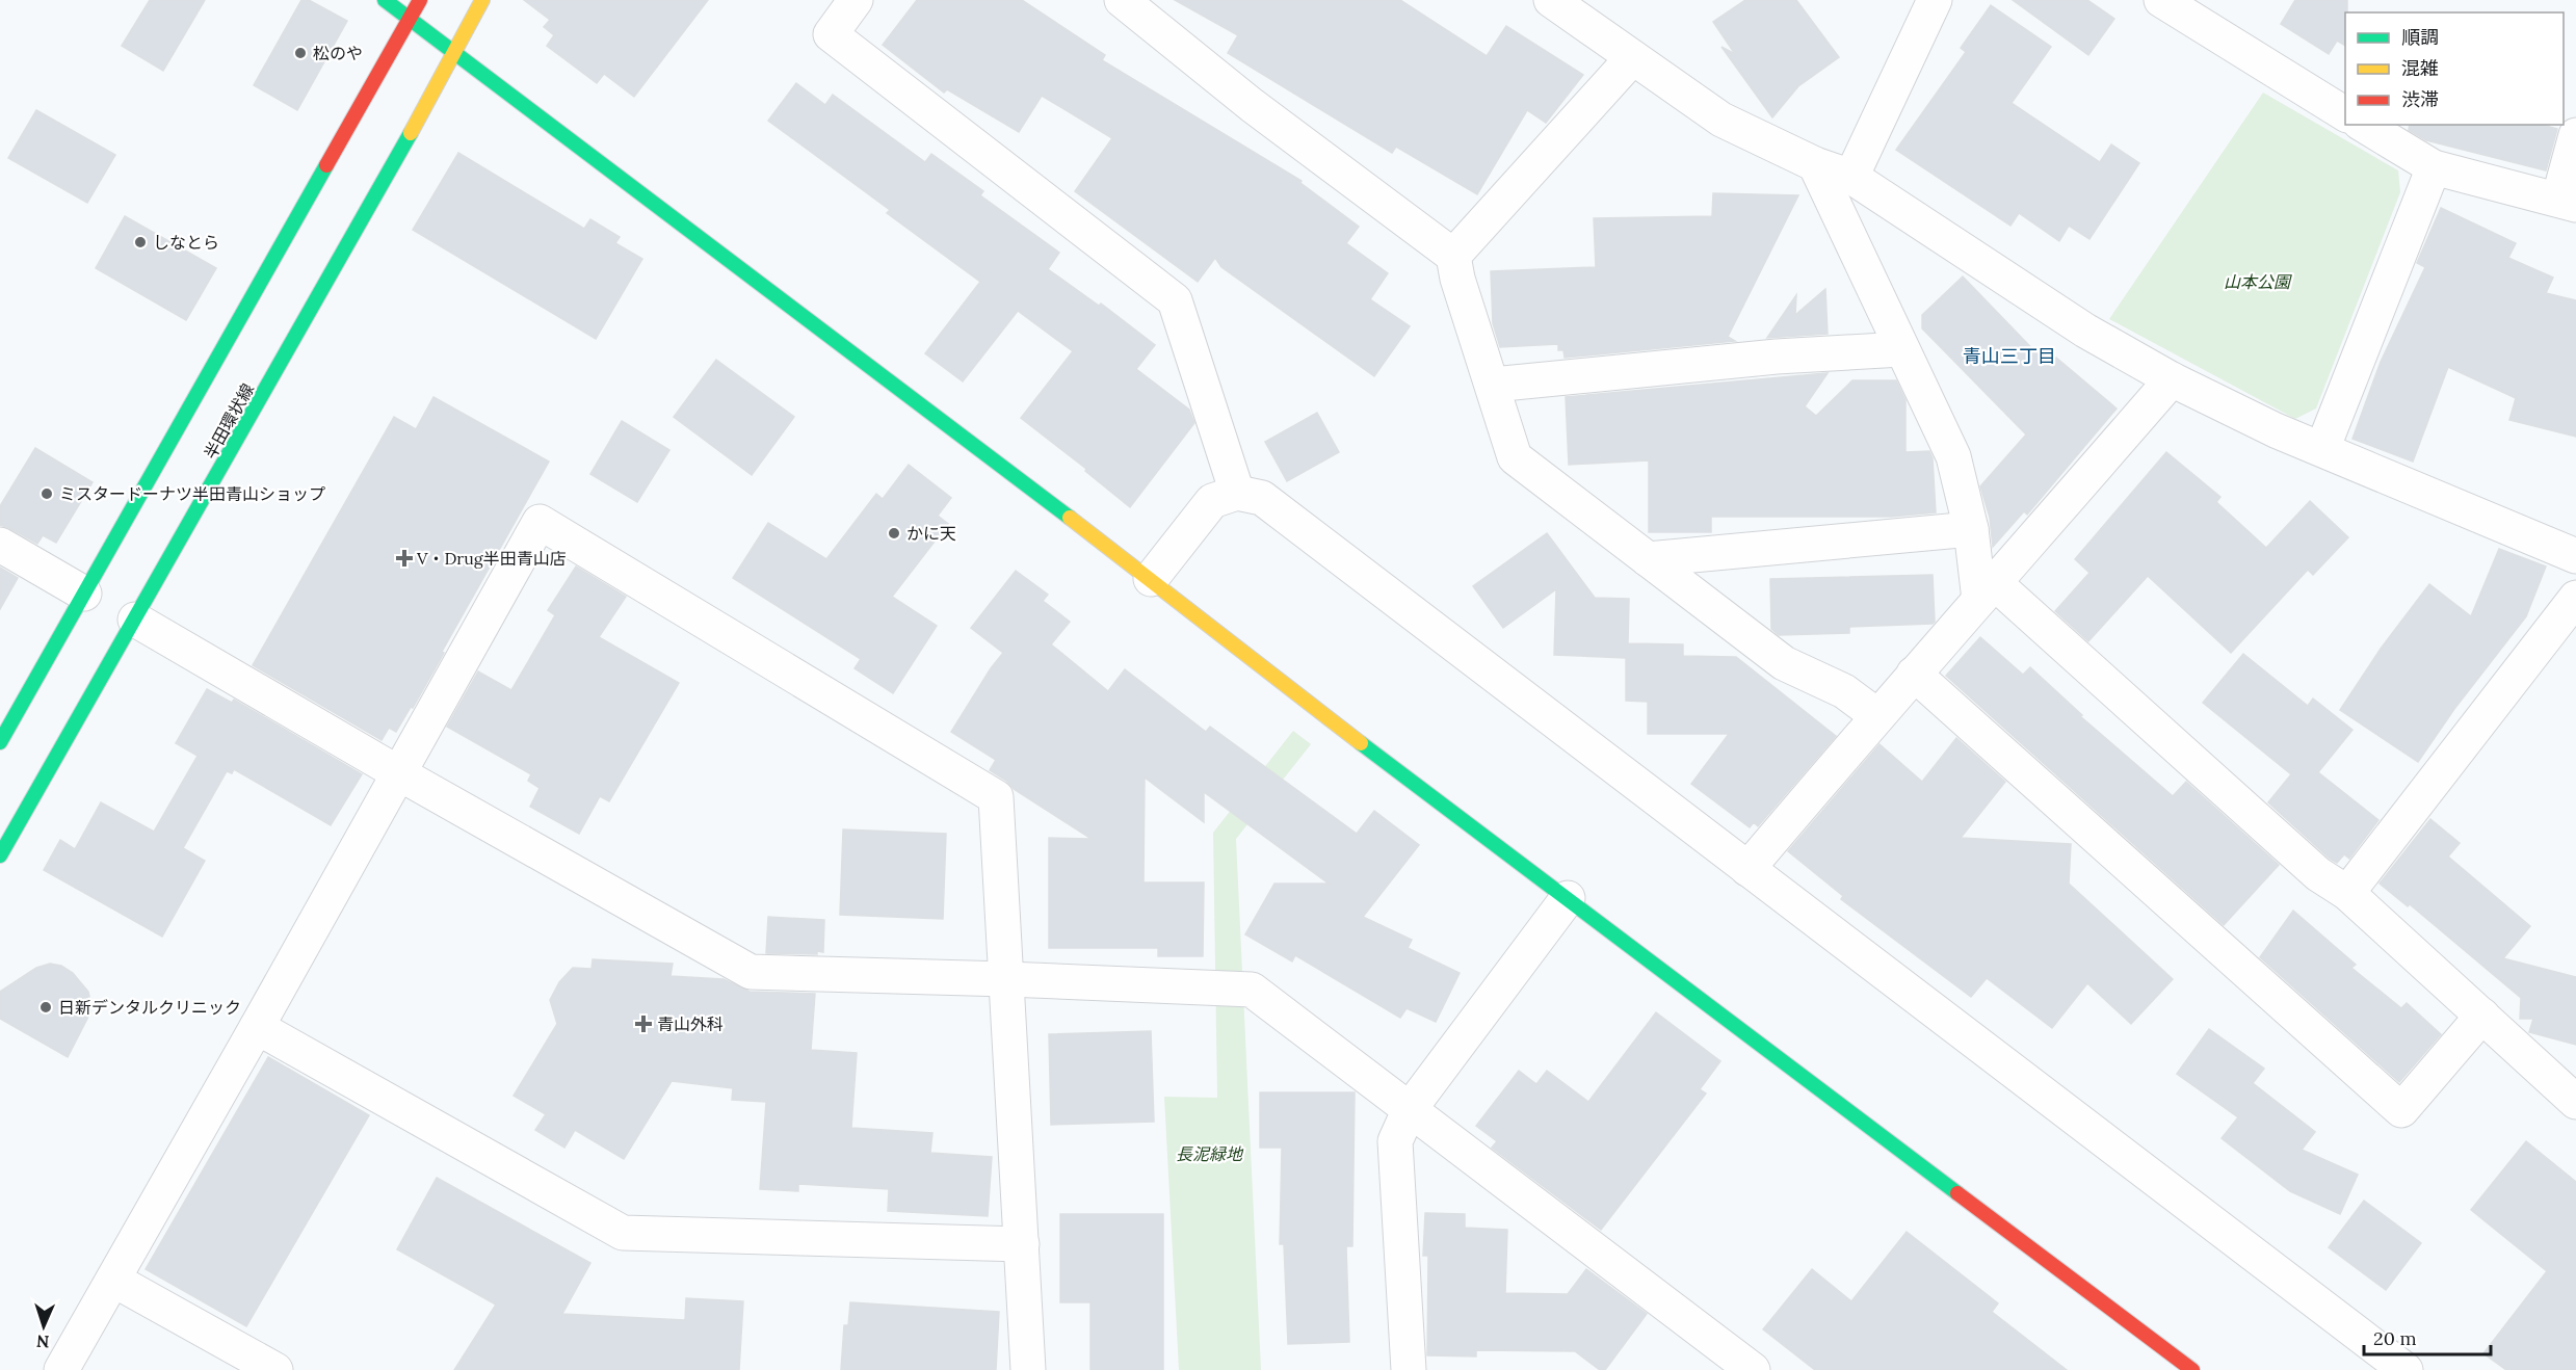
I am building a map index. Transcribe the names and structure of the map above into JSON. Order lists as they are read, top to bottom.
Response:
{
  "streets": {
    "street": ["半田環状線"]
  },
  "districts": ["青山三丁目"],
  "parks": ["山本公園", "長泥緑地"],
  "places": {
    "other": [
      "松のや",
      "しなとら",
      "ミスタードーナツ半田青山ショップ",
      "かに天",
      "日新デンタルクリニック"
    ],
    "health": ["V・Drug半田青山店", "青山外科"]
  },
  "legend": ["順調", "混雑", "渋滞"],
  "scale_bar": "20 m",
  "north": "bottom"
}
